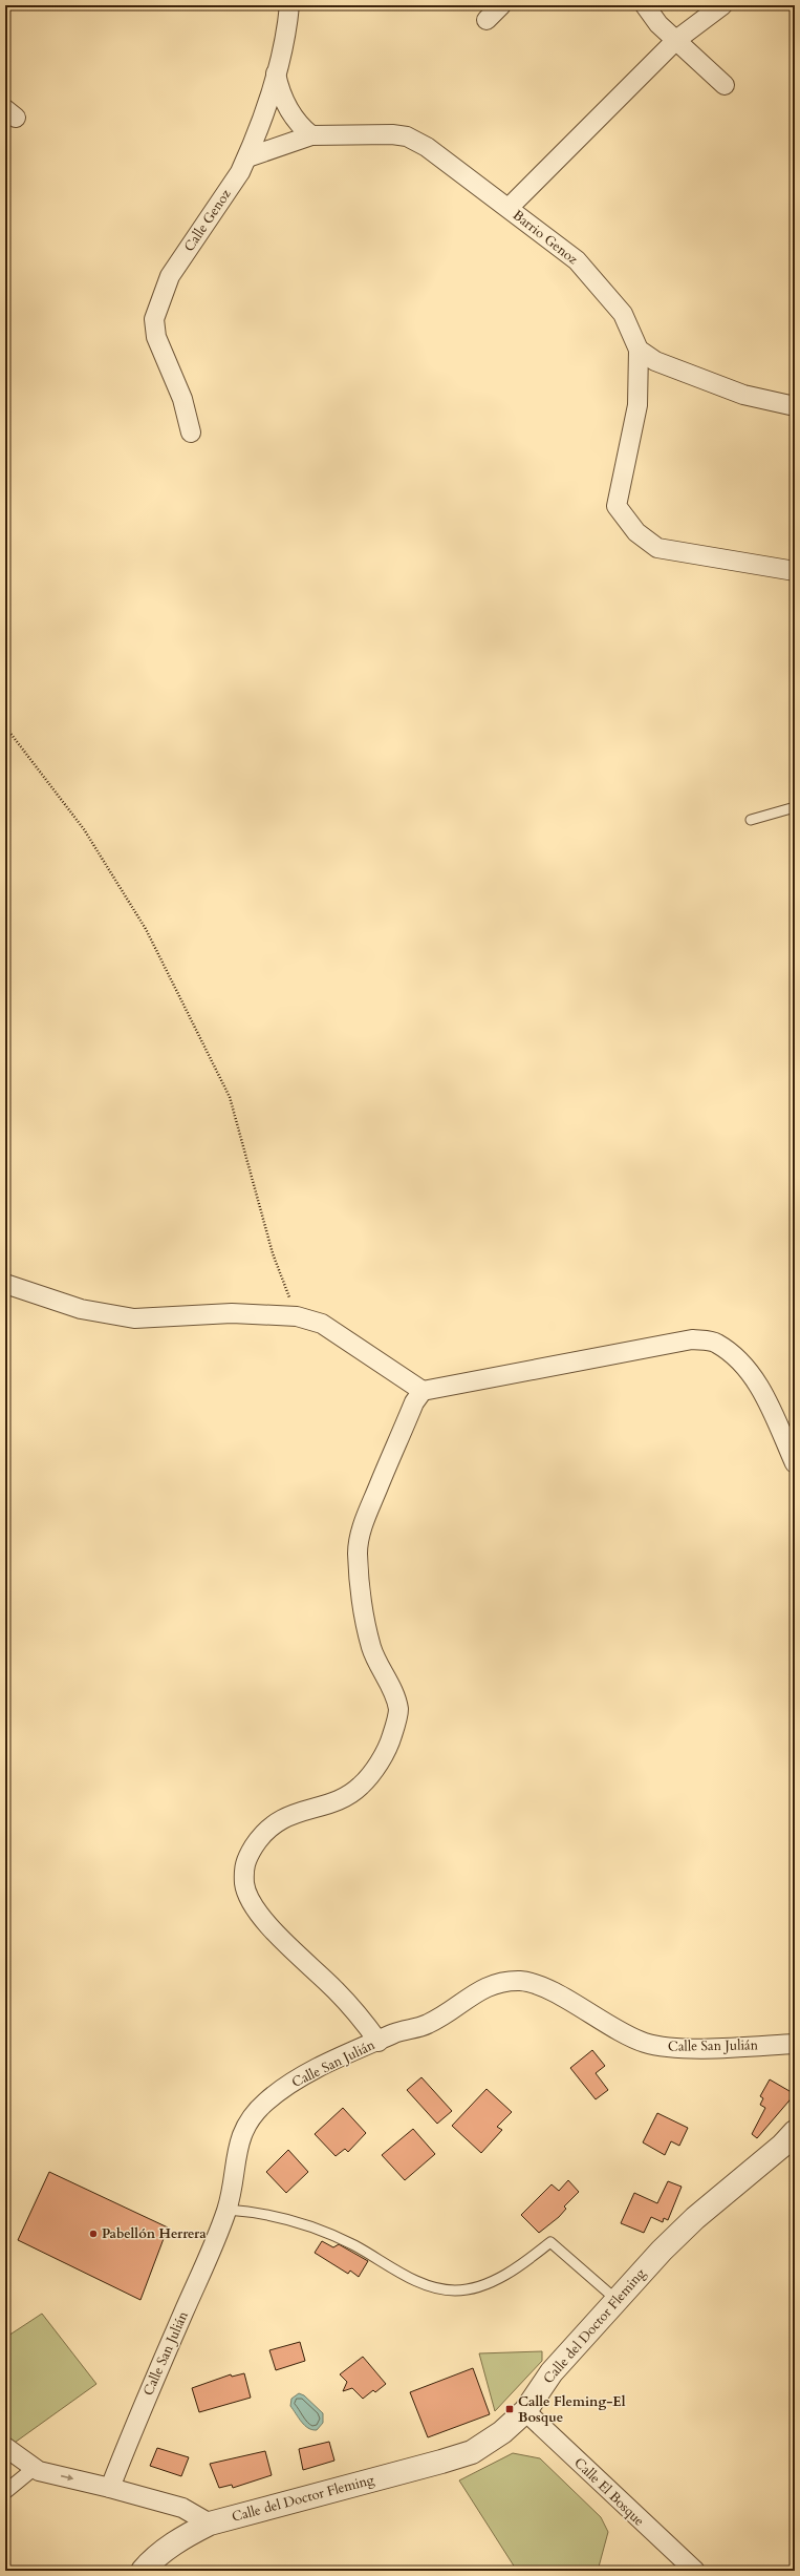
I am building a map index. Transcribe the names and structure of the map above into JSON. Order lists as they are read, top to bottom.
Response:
{
  "streets": {
    "street": [
      "Calle Genoz",
      "Barrio Genoz",
      "Calle San Julián",
      "Calle del Doctor Fleming",
      "Calle El Bosque"
    ]
  },
  "crossings": [
    ["Calle Genoz", "Barrio Genoz"],
    ["Calle del Doctor Fleming", "Calle El Bosque"]
  ],
  "places": {
    "other": ["Pabellón Herrera"],
    "transit": ["Calle Fleming-El Bosque"]
  }
}
